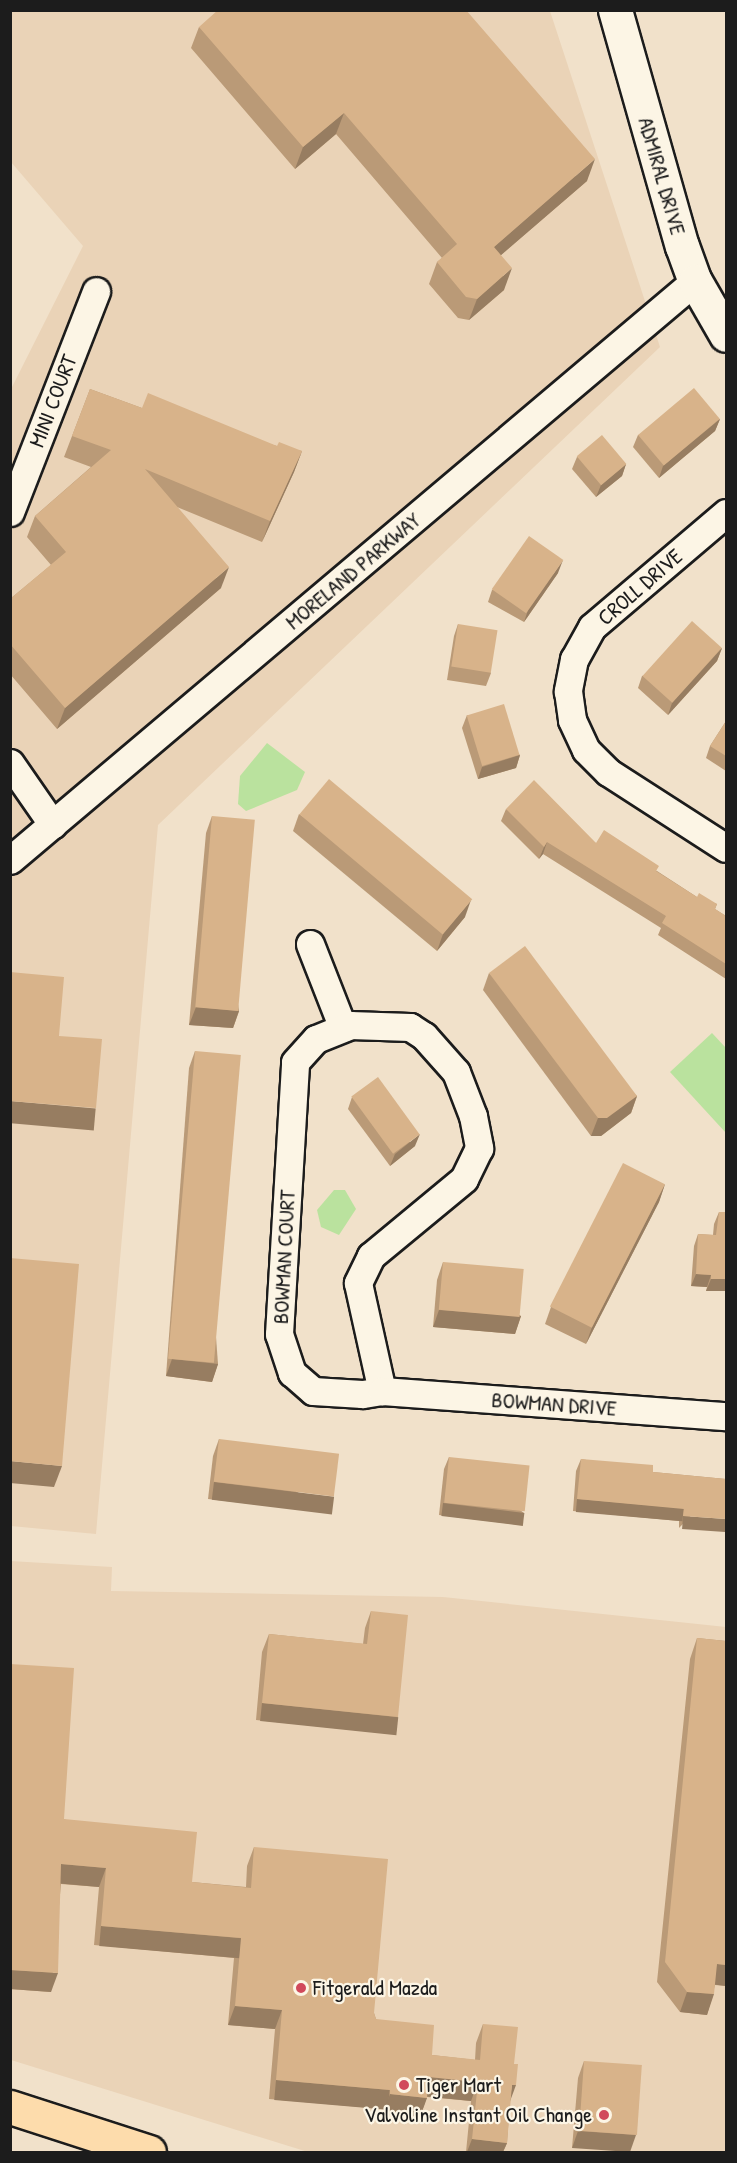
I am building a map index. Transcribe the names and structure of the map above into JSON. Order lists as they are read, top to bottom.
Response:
{
  "streets": {
    "street": [
      "ADMIRAL DRIVE",
      "MINI COURT",
      "MORELAND PARKWAY",
      "CROLL DRIVE",
      "BOWMAN COURT",
      "BOWMAN DRIVE"
    ]
  },
  "crossings": [
    ["ADMIRAL DRIVE", "MORELAND PARKWAY"],
    ["BOWMAN COURT", "BOWMAN DRIVE"]
  ],
  "places": ["Fitgerald Mazda", "Tiger Mart", "Valvoline Instant Oil Change"]
}
